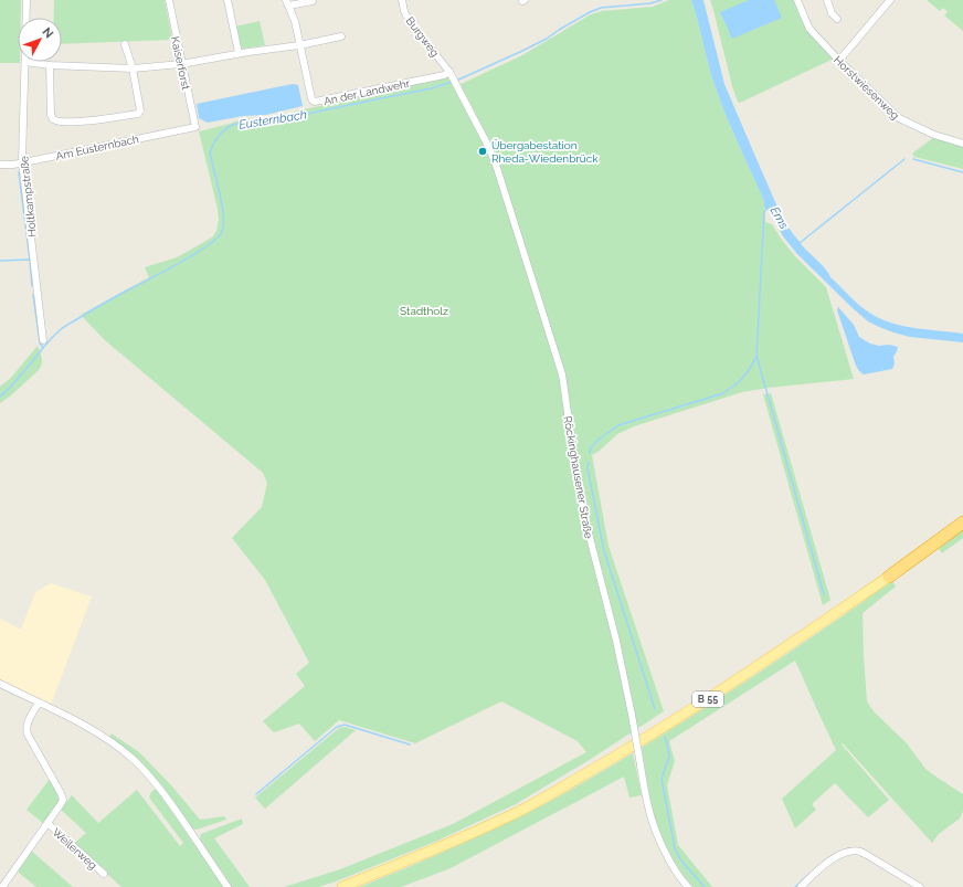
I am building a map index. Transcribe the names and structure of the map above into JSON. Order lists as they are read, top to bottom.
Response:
{
  "streets": {
    "highway": ["B 55"],
    "street": [
      "Burgweg",
      "Kaiserforst",
      "Horstwiesenweg",
      "An der Landwehr",
      "Am Eusternbach",
      "Holtkampstraße",
      "Röckinghausener Straße",
      "Weilerweg"
    ]
  },
  "crossings": [
    ["Burgweg", "An der Landwehr"],
    ["Burgweg", "Röckinghausener Straße"],
    ["Kaiserforst", "Am Eusternbach"],
    ["An der Landwehr", "Röckinghausener Straße"],
    ["Am Eusternbach", "Holtkampstraße"]
  ],
  "water": ["Eusternbach", "Ems"],
  "parks": ["Stadtholz"],
  "places": ["Übergabestation Rheda-Wiedenbrück"],
  "north": "top right"
}
